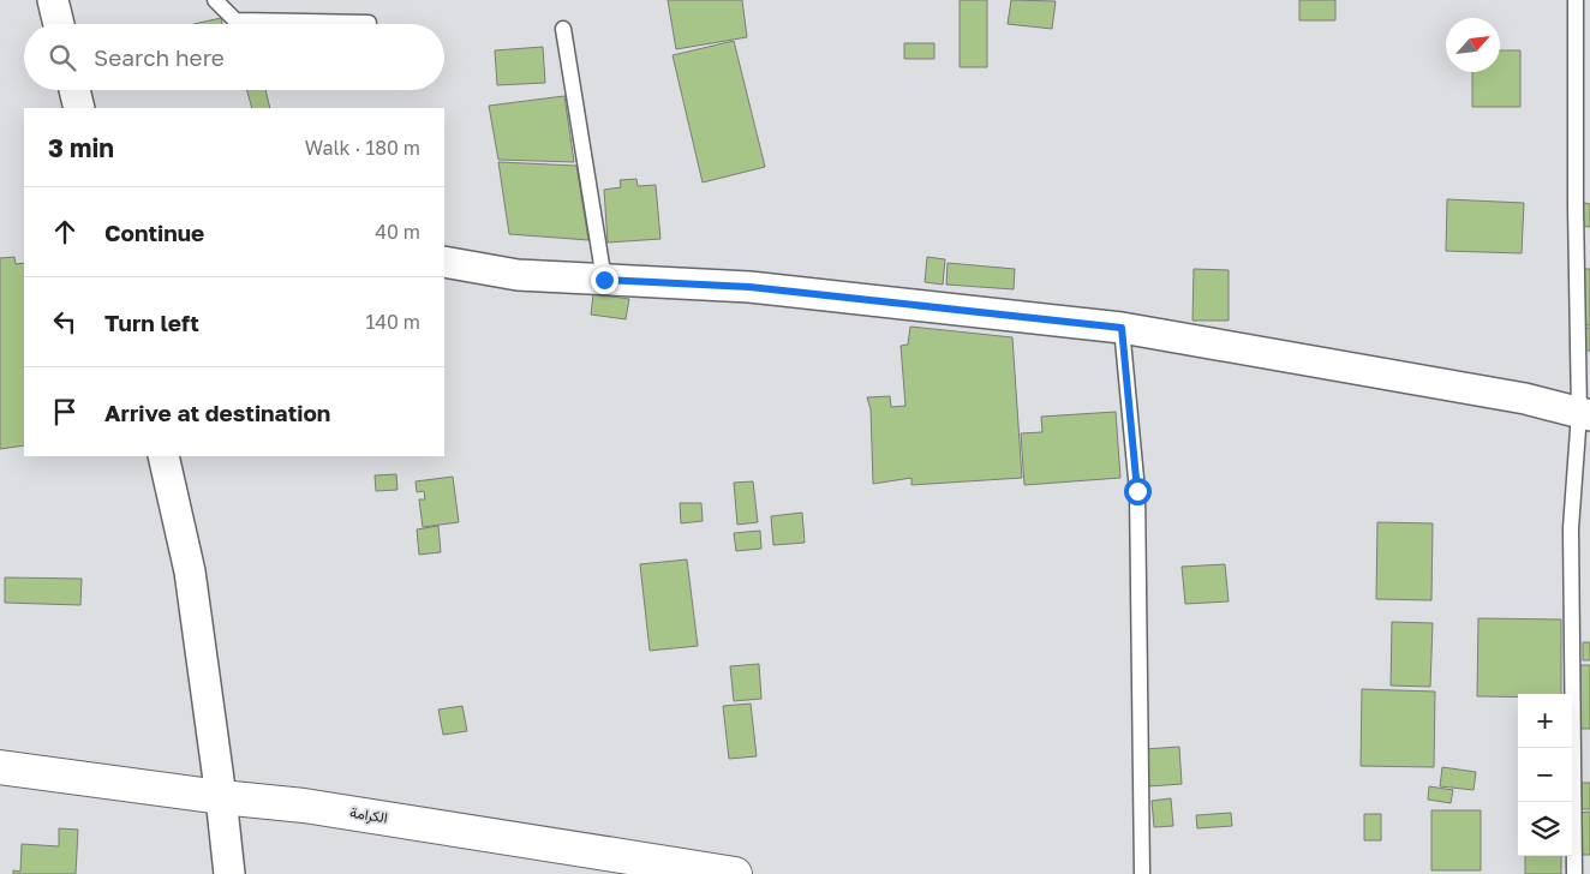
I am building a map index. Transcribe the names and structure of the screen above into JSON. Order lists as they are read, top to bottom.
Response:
{
  "streets": {
    "main road": ["الكرامة"]
  },
  "north": "top right",
  "page": {
    "search": "Search here",
    "heading": ["3 min", "Walk · 180 m"],
    "list": [
      ["Continue", "40 m"],
      ["Turn left", "140 m"],
      "Arrive at destination"
    ],
    "map_buttons": ["+", "−"]
  }
}
